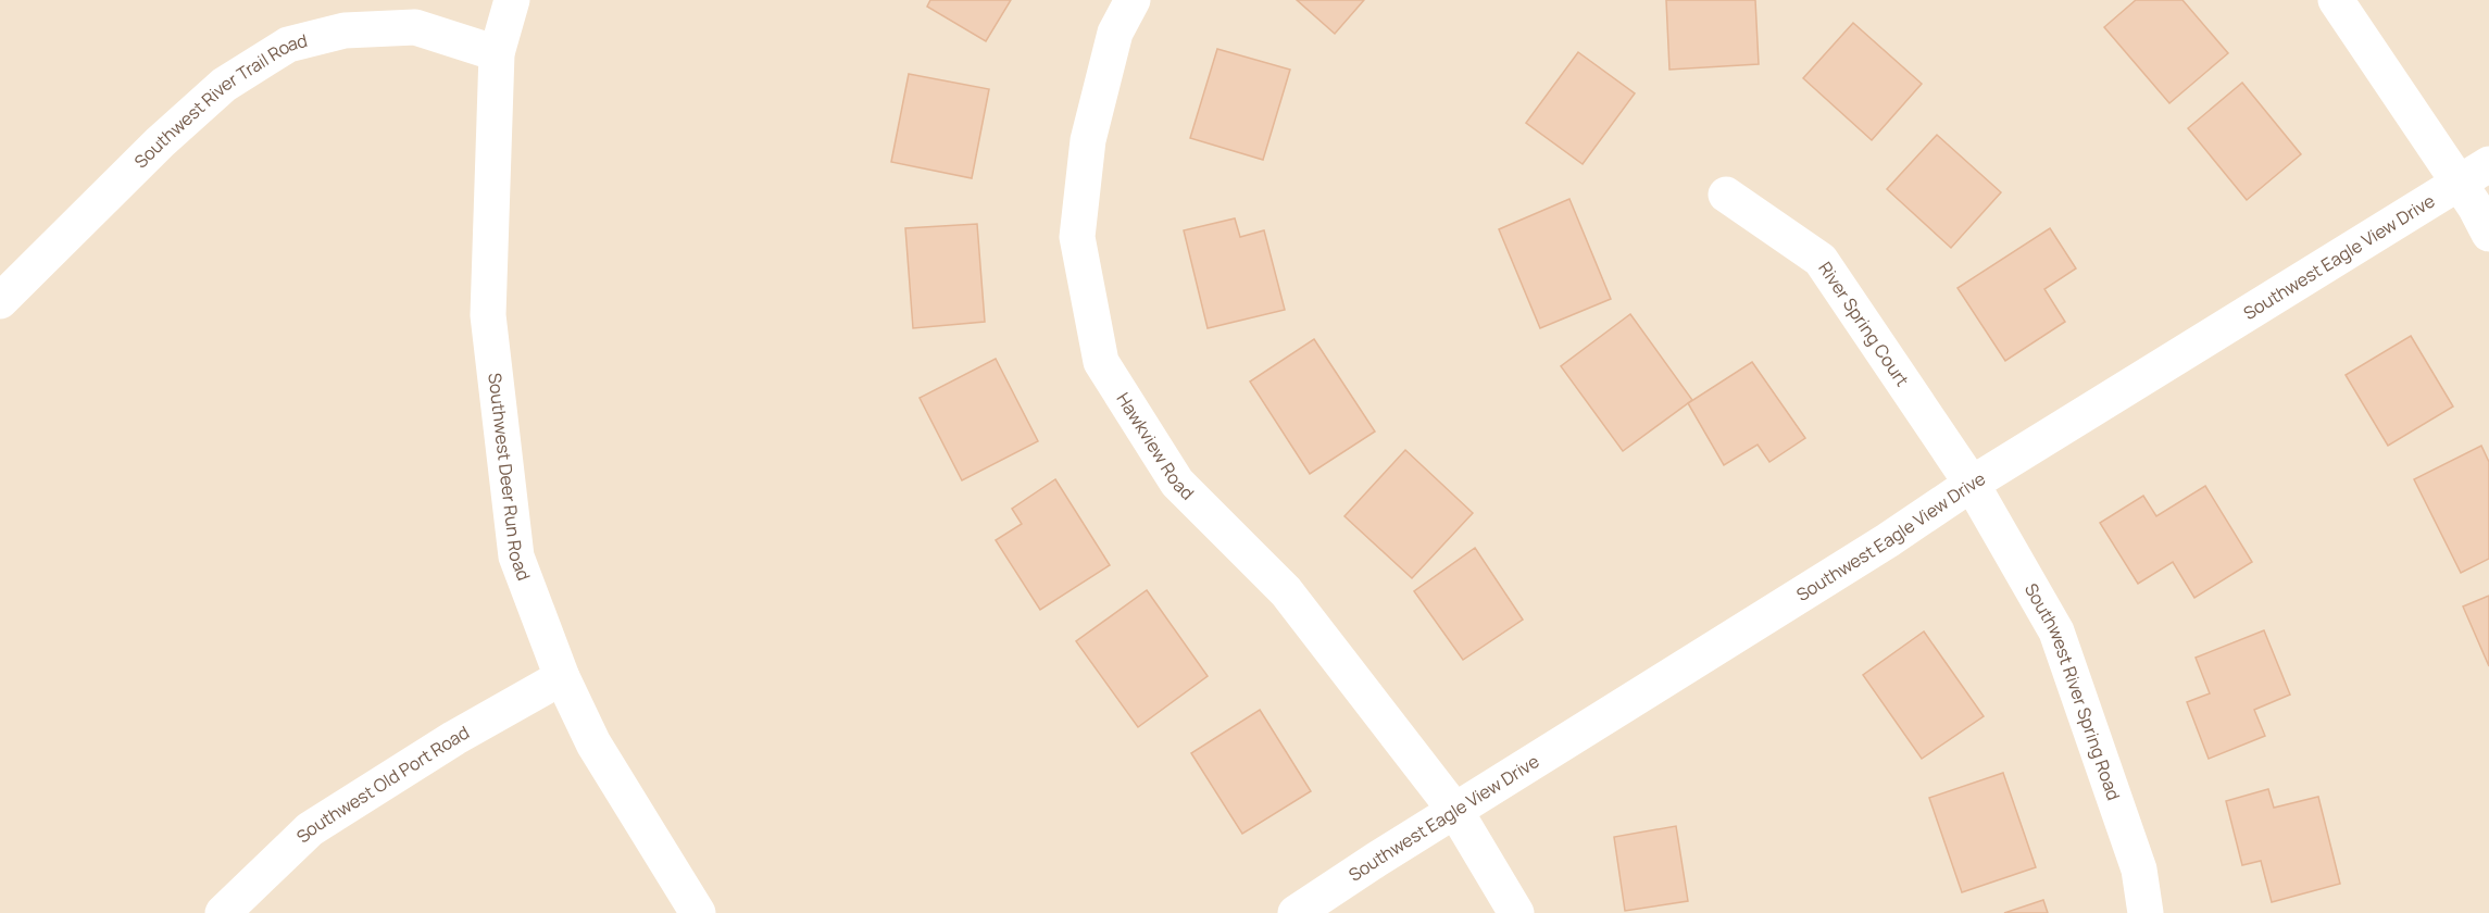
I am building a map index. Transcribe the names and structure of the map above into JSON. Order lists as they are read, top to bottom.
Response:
{
  "streets": {
    "street": [
      "Southwest River Trail Road",
      "Southwest Eagle View Drive",
      "River Spring Court",
      "Hawkview Road",
      "Southwest Deer Run Road",
      "Southwest River Spring Road",
      "Southwest Old Port Road"
    ]
  },
  "crossings": [
    ["Southwest River Trail Road", "Southwest Deer Run Road"],
    ["Southwest Eagle View Drive", "River Spring Court"],
    ["Southwest Eagle View Drive", "Hawkview Road"],
    ["Southwest Eagle View Drive", "Southwest River Spring Road"],
    ["River Spring Court", "Southwest River Spring Road"],
    ["Southwest Deer Run Road", "Southwest Old Port Road"]
  ]
}
